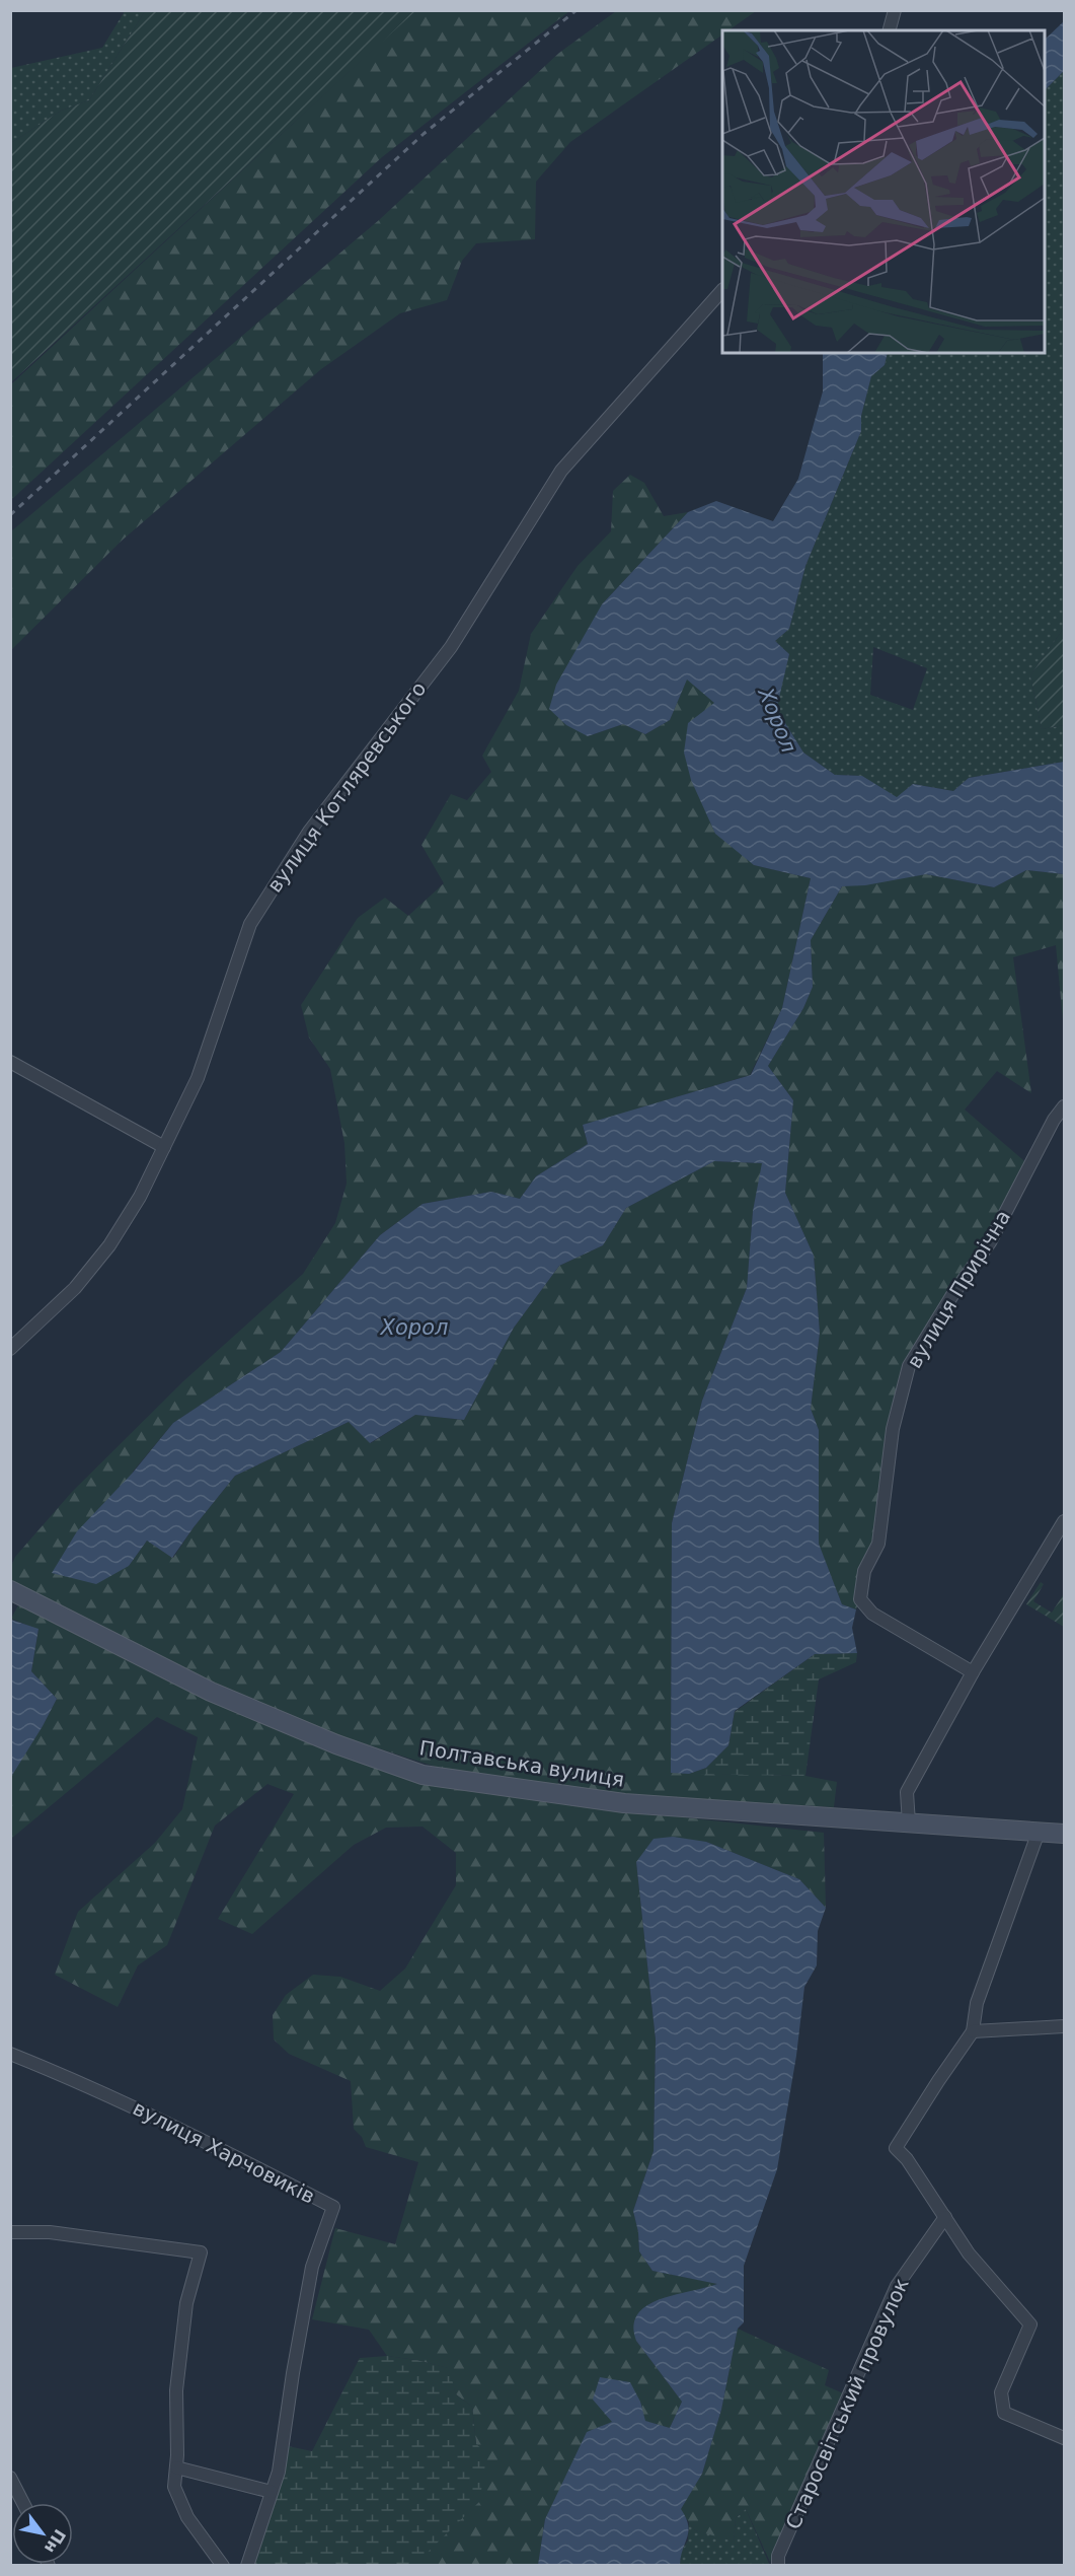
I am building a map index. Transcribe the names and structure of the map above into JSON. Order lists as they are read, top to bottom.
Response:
{
  "streets": {
    "street": [
      "вулиця Котляревського",
      "вулиця Прирічна",
      "Полтавська вулиця",
      "вулиця Харчовиків",
      "Старосвітський провулок"
    ]
  },
  "water": ["Хорол"],
  "north": "bottom right"
}
